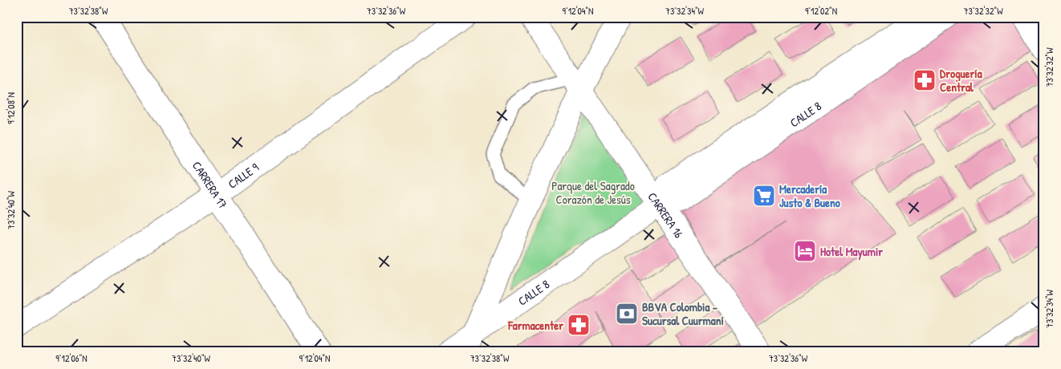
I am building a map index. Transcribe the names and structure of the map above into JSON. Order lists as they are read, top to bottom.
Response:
{
  "streets": {
    "main road": [
      "CALLE 8",
      "CALLE 9",
      "CARRERA 17",
      "CARRERA 16"
    ]
  },
  "crossings": [
    ["CALLE 8", "CARRERA 16"],
    ["CALLE 9", "CARRERA 17"]
  ],
  "parks": ["Parque del Sagrado Corazón de Jesús"],
  "places": {
    "pharmacy": ["Droguería Central", "Farmacenter"],
    "supermarket": ["Mercadería Justo & Bueno"],
    "hotel": ["Hotel Mayumir"],
    "bank": ["BBVA Colombia - Sucursal Cuurmaní"]
  },
  "coordinates": [
    "73°32'38\"W",
    "73°32'36\"W",
    "9°12'04\"N",
    "73°32'34\"W",
    "9°12'02\"N",
    "73°32'32\"W",
    "9°12'08\"N",
    "73°32'40\"W",
    "9°12'06\"N"
  ]
}
